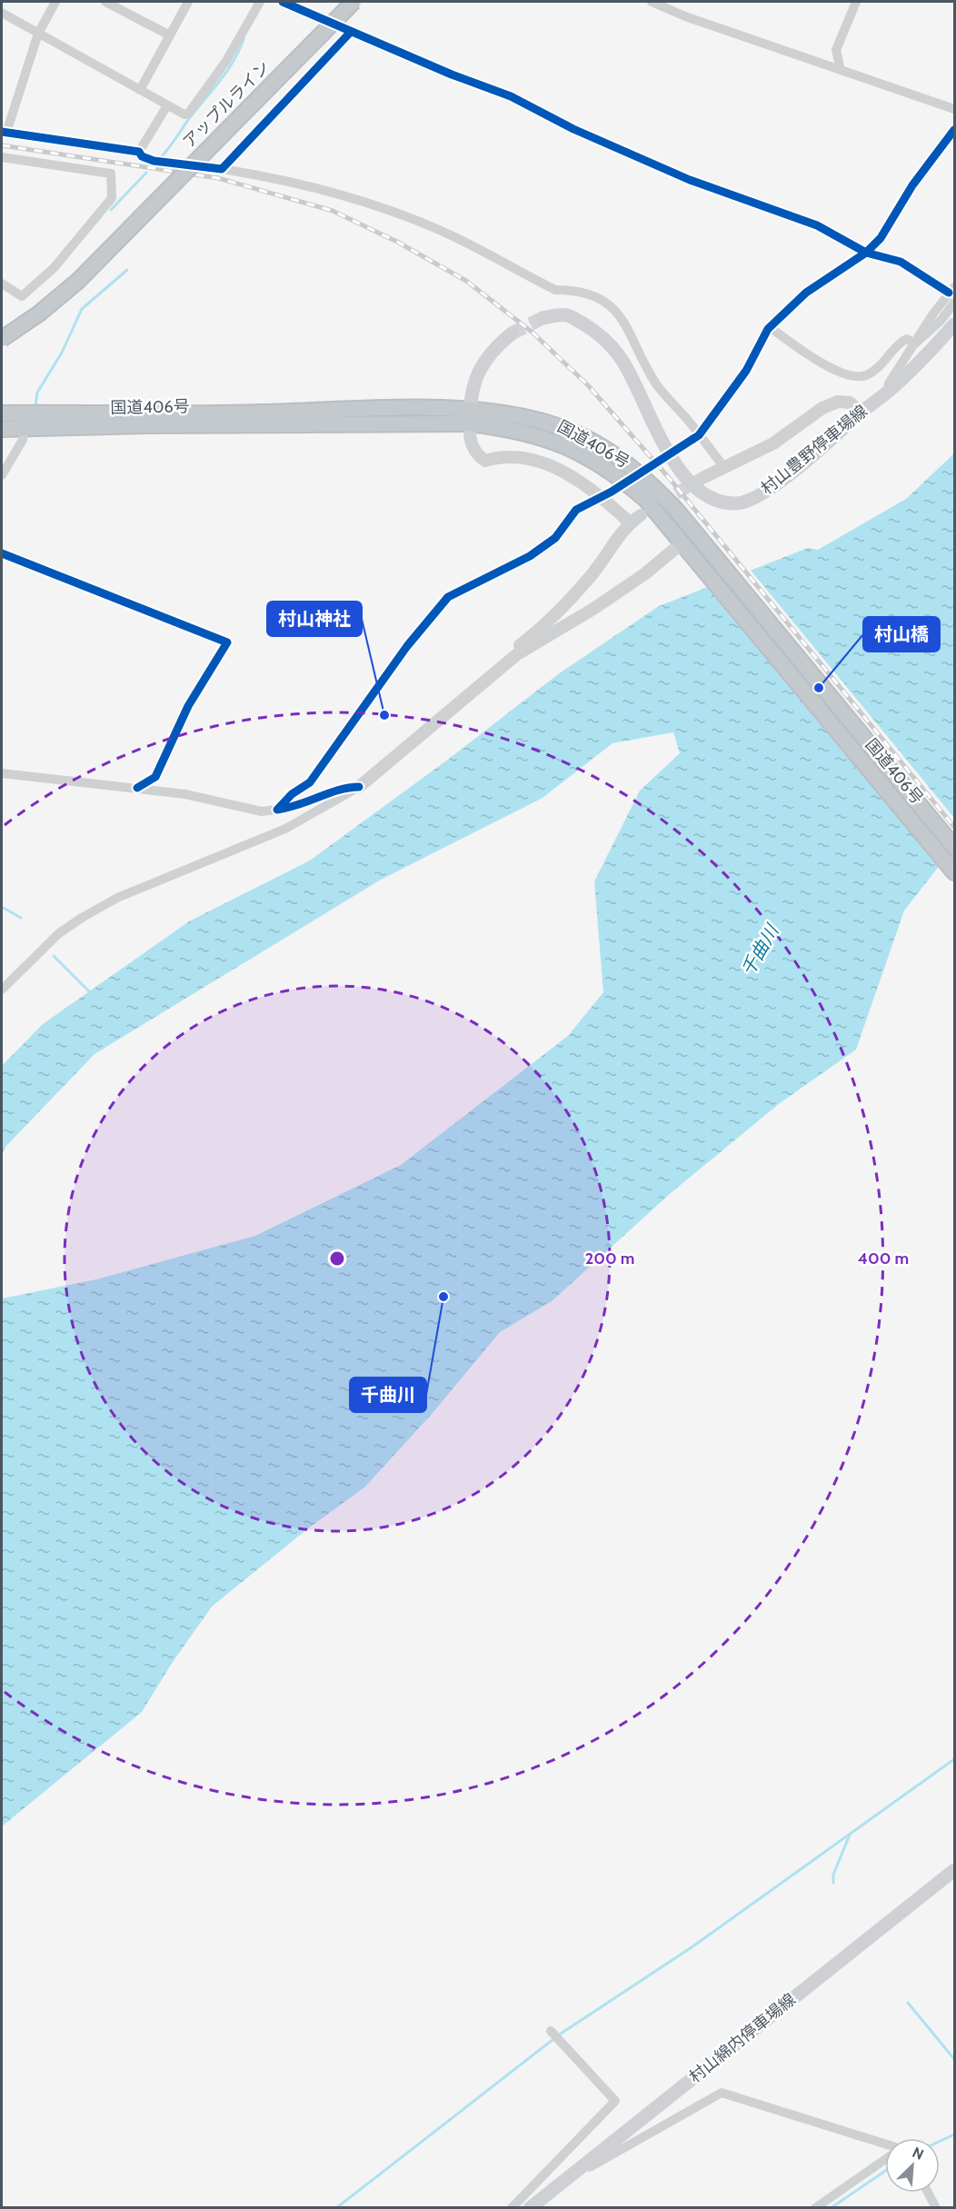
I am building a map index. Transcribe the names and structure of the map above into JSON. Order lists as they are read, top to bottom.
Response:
{
  "streets": {
    "highway": ["アップルライン", "国道406号"],
    "main road": ["村山豊野停車場線", "村山綿内停車場線"]
  },
  "water": ["千曲川"],
  "places": ["村山橋", "村山神社", "千曲川"],
  "north": "top right",
  "rings": ["200 m", "400 m"]
}
